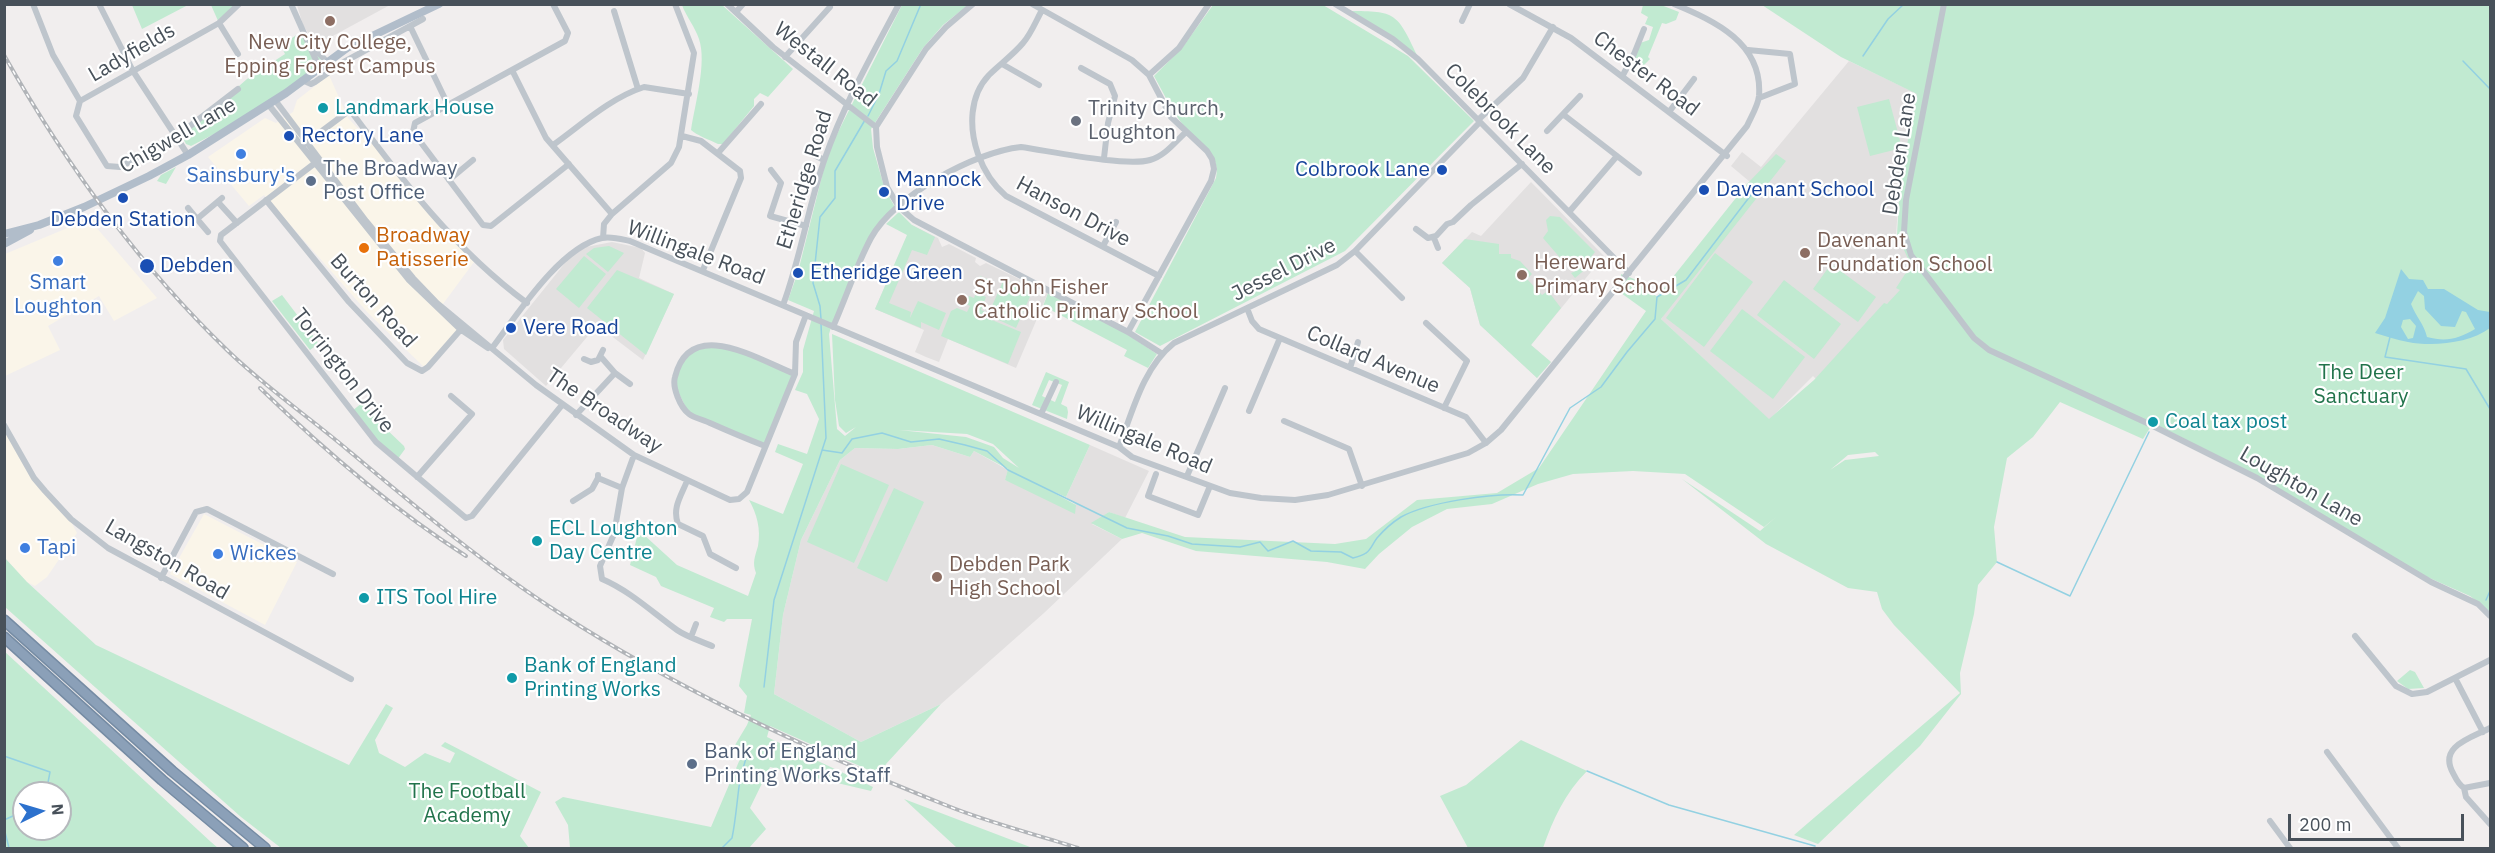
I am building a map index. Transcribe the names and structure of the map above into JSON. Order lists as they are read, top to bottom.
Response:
{
  "streets": {
    "main road": ["Chigwell Lane"],
    "street": [
      "Ladyfields",
      "Westall Road",
      "Chester Road",
      "Colebrook Lane",
      "Debden Lane",
      "Etheridge Road",
      "Hanson Drive",
      "Willingale Road",
      "Jessel Drive",
      "Burton Road",
      "Collard Avenue",
      "Torrington Drive",
      "The Broadway",
      "Loughton Lane",
      "Langston Road"
    ]
  },
  "crossings": [
    ["Westall Road", "Etheridge Road"],
    ["Chester Road", "Willingale Road"],
    ["Chester Road", "Jessel Drive"],
    ["Colebrook Lane", "Willingale Road"],
    ["Colebrook Lane", "Jessel Drive"],
    ["Chigwell Lane", "The Broadway"],
    ["Debden Lane", "Loughton Lane"],
    ["Etheridge Road", "Willingale Road"],
    ["Willingale Road", "Jessel Drive"],
    ["Willingale Road", "Collard Avenue"],
    ["Willingale Road", "The Broadway"],
    ["Jessel Drive", "Collard Avenue"],
    ["Burton Road", "Torrington Drive"],
    ["Burton Road", "The Broadway"],
    ["Torrington Drive", "The Broadway"]
  ],
  "parks": ["The Deer Sanctuary", "The Football Academy"],
  "places": [
    "New City College, Epping Forest Campus",
    "Landmark House",
    "Trinity Church, Loughton",
    "Rectory Lane",
    "Sainsbury's",
    "Colbrook Lane",
    "The Broadway Post Office",
    "Davenant School",
    "Mannock Drive",
    "Debden Station",
    "Broadway Patisserie",
    "Davenant Foundation School",
    "Smart Loughton",
    "Debden",
    "Etheridge Green",
    "Hereward Primary School",
    "St John Fisher Catholic Primary School",
    "Vere Road",
    "Coal tax post",
    "ECL Loughton Day Centre",
    "Tapi",
    "Wickes",
    "Debden Park High School",
    "ITS Tool Hire",
    "Bank of England Printing Works",
    "Bank of England Printing Works Staff"
  ],
  "scale_bar": "200 m",
  "north": "right"
}
